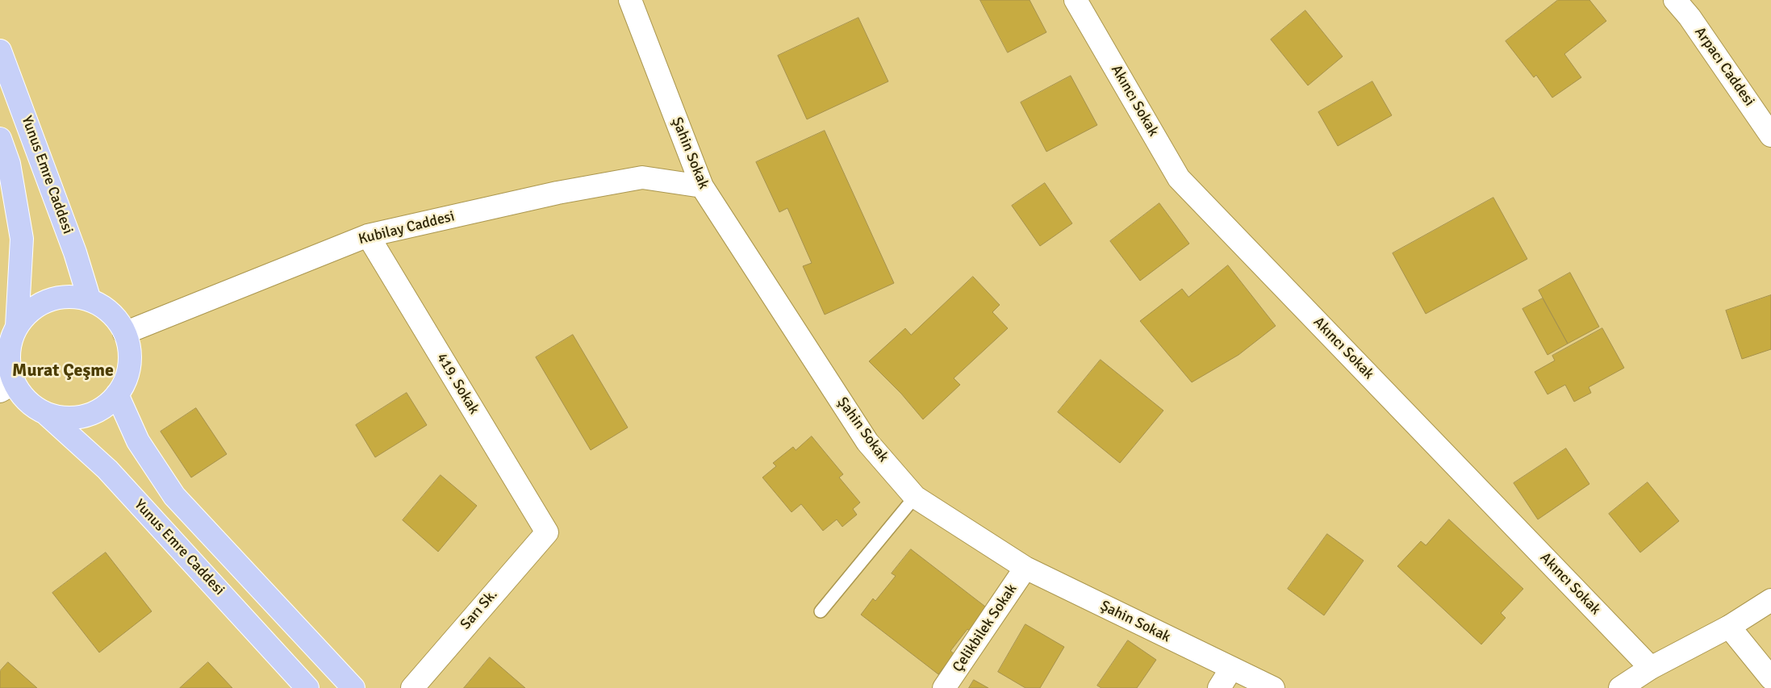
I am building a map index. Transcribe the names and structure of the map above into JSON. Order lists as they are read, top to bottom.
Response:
{
  "streets": {
    "main road": ["Yunus Emre Caddesi"],
    "street": [
      "Arpacı Caddesi",
      "Akıncı Sokak",
      "Şahin Sokak",
      "Kubilay Caddesi",
      "419. Sokak",
      "Sarı Sk.",
      "Çelikbilek Sokak"
    ]
  },
  "crossings": [
    ["Şahin Sokak", "Kubilay Caddesi"],
    ["Şahin Sokak", "Çelikbilek Sokak"],
    ["Yunus Emre Caddesi", "Kubilay Caddesi"],
    ["Kubilay Caddesi", "419. Sokak"],
    ["419. Sokak", "Sarı Sk."]
  ],
  "districts": ["Murat Çeşme"]
}
